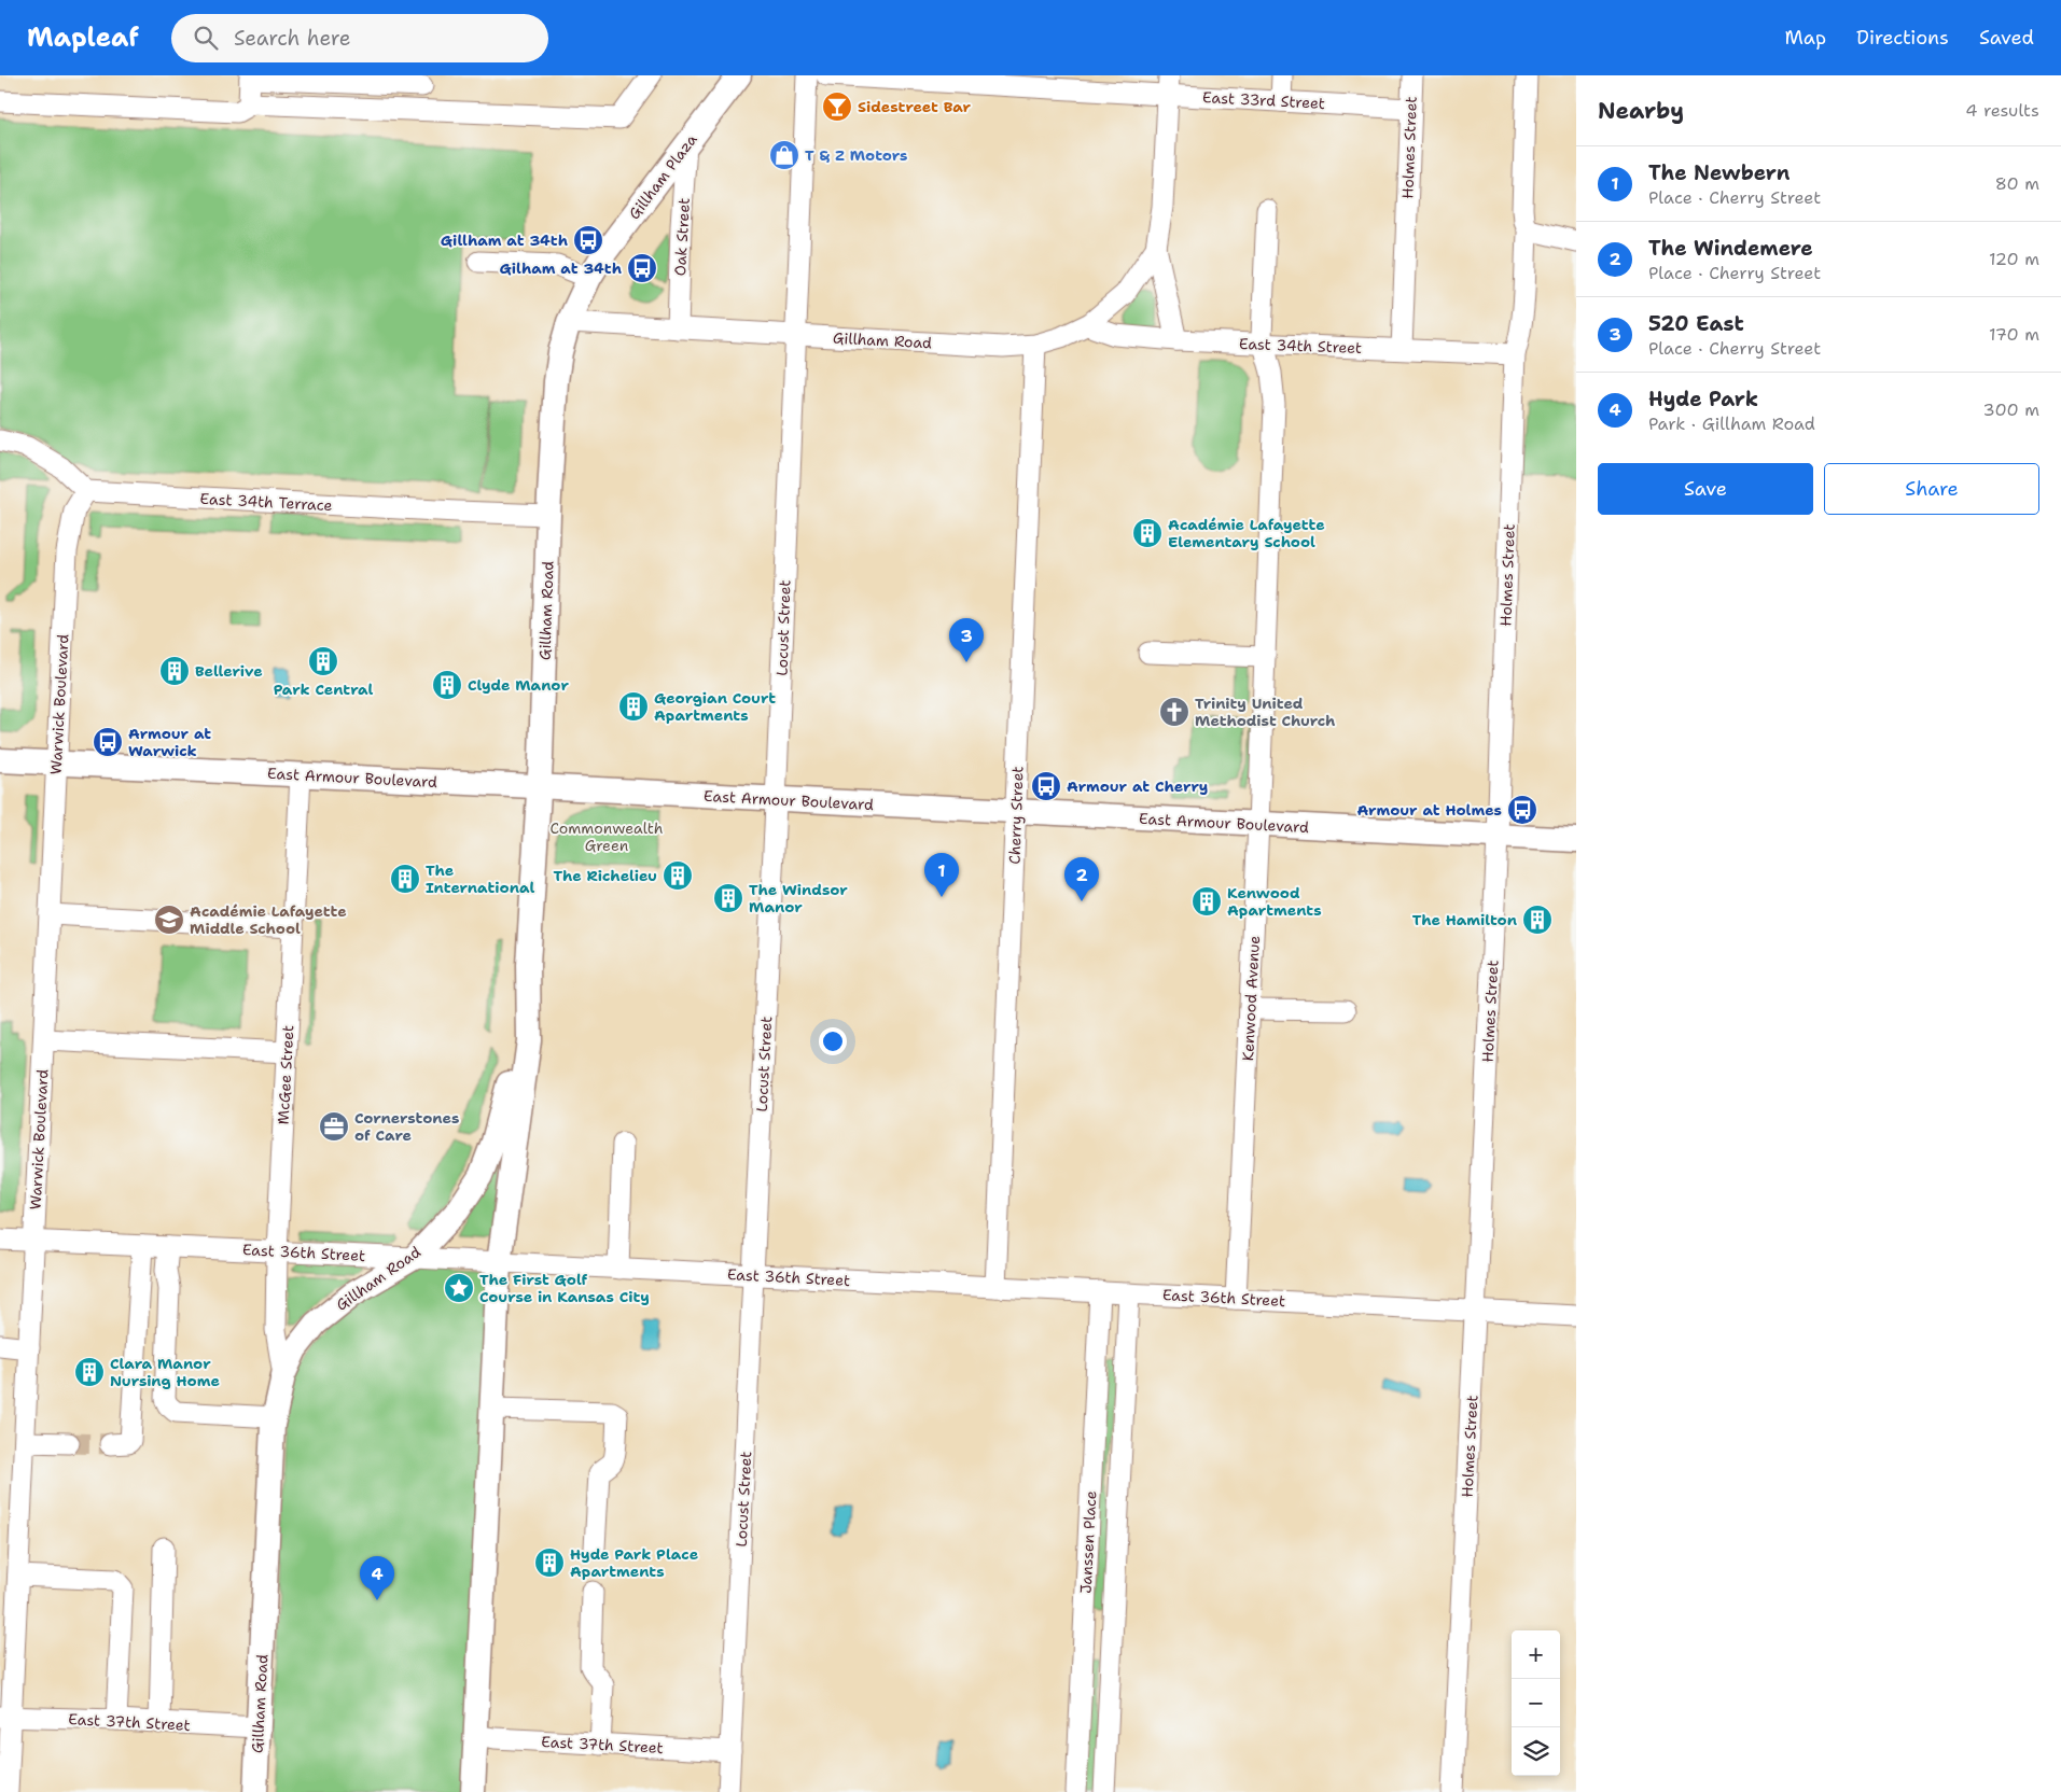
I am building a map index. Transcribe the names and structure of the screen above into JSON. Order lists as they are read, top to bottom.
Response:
{
  "streets": {
    "main road": ["Gillham Plaza", "Gillham Road", "East Armour Boulevard"],
    "street": [
      "East 33rd Street",
      "Holmes Street",
      "Oak Street",
      "East 34th Street",
      "East 34th Terrace",
      "Locust Street",
      "Warwick Boulevard",
      "Cherry Street",
      "Kenwood Avenue",
      "McGee Street",
      "East 36th Street",
      "Janssen Place",
      "East 37th Street"
    ]
  },
  "crossings": [
    ["East 33rd Street", "Holmes Street"],
    ["East 33rd Street", "Gillham Road"],
    ["Holmes Street", "East 34th Street"],
    ["Holmes Street", "East Armour Boulevard"],
    ["Holmes Street", "East 36th Street"],
    ["Gillham Plaza", "Oak Street"],
    ["Gillham Plaza", "Gillham Road"],
    ["Oak Street", "Gillham Road"],
    ["Gillham Road", "East 34th Street"],
    ["Gillham Road", "East 34th Terrace"],
    ["Gillham Road", "Locust Street"],
    ["Gillham Road", "East Armour Boulevard"],
    ["Gillham Road", "Cherry Street"],
    ["Gillham Road", "McGee Street"],
    ["Gillham Road", "East 36th Street"],
    ["Gillham Road", "East 37th Street"],
    ["East 34th Street", "Kenwood Avenue"],
    ["East 34th Terrace", "Warwick Boulevard"],
    ["Locust Street", "East Armour Boulevard"],
    ["Locust Street", "East 36th Street"],
    ["Locust Street", "East 37th Street"],
    ["Warwick Boulevard", "East Armour Boulevard"],
    ["Warwick Boulevard", "East 36th Street"],
    ["Warwick Boulevard", "East 37th Street"],
    ["East Armour Boulevard", "Cherry Street"],
    ["East Armour Boulevard", "Kenwood Avenue"],
    ["East Armour Boulevard", "McGee Street"],
    ["Cherry Street", "East 36th Street"],
    ["Kenwood Avenue", "East 36th Street"],
    ["McGee Street", "East 36th Street"],
    ["East 36th Street", "Janssen Place"]
  ],
  "parks": ["Commonwealth Green"],
  "places": {
    "bar": ["Sidestreet Bar"],
    "shop": ["T & Z Motors"],
    "bus stop": [
      "Gillham at 34th",
      "Gilham at 34th",
      "Armour at Warwick",
      "Armour at Cherry",
      "Armour at Holmes"
    ],
    "building": [
      "Académie Lafayette Elementary School",
      "Park Central",
      "Bellerive",
      "Clyde Manor",
      "Georgian Court Apartments",
      "The Richelieu",
      "The International",
      "The Windsor Manor",
      "Kenwood Apartments",
      "The Hamilton",
      "Clara Manor Nursing Home",
      "Hyde Park Place Apartments"
    ],
    "church": ["Trinity United Methodist Church"],
    "school or university": ["Académie Lafayette Middle School"],
    "office": ["Cornerstones of Care"],
    "place": ["The First Golf Course in Kansas City"]
  },
  "page": {
    "header": "Mapleaf",
    "search": "Search here",
    "nav": ["Map", "Directions", "Saved"],
    "heading": ["Nearby", "4 results"],
    "list": [
      {
        "mark": "1",
        "name": "The Newbern",
        "note": "Place · Cherry Street",
        "value": "80 m"
      },
      {
        "mark": "2",
        "name": "The Windemere",
        "note": "Place · Cherry Street",
        "value": "120 m"
      },
      {
        "mark": "3",
        "name": "520 East",
        "note": "Place · Cherry Street",
        "value": "170 m"
      },
      {
        "mark": "4",
        "name": "Hyde Park",
        "note": "Park · Gillham Road",
        "value": "300 m"
      }
    ],
    "buttons": ["Save", "Share"],
    "pins": [
      "3",
      "1",
      "2",
      "4"
    ],
    "map_buttons": ["+", "−"]
  }
}
